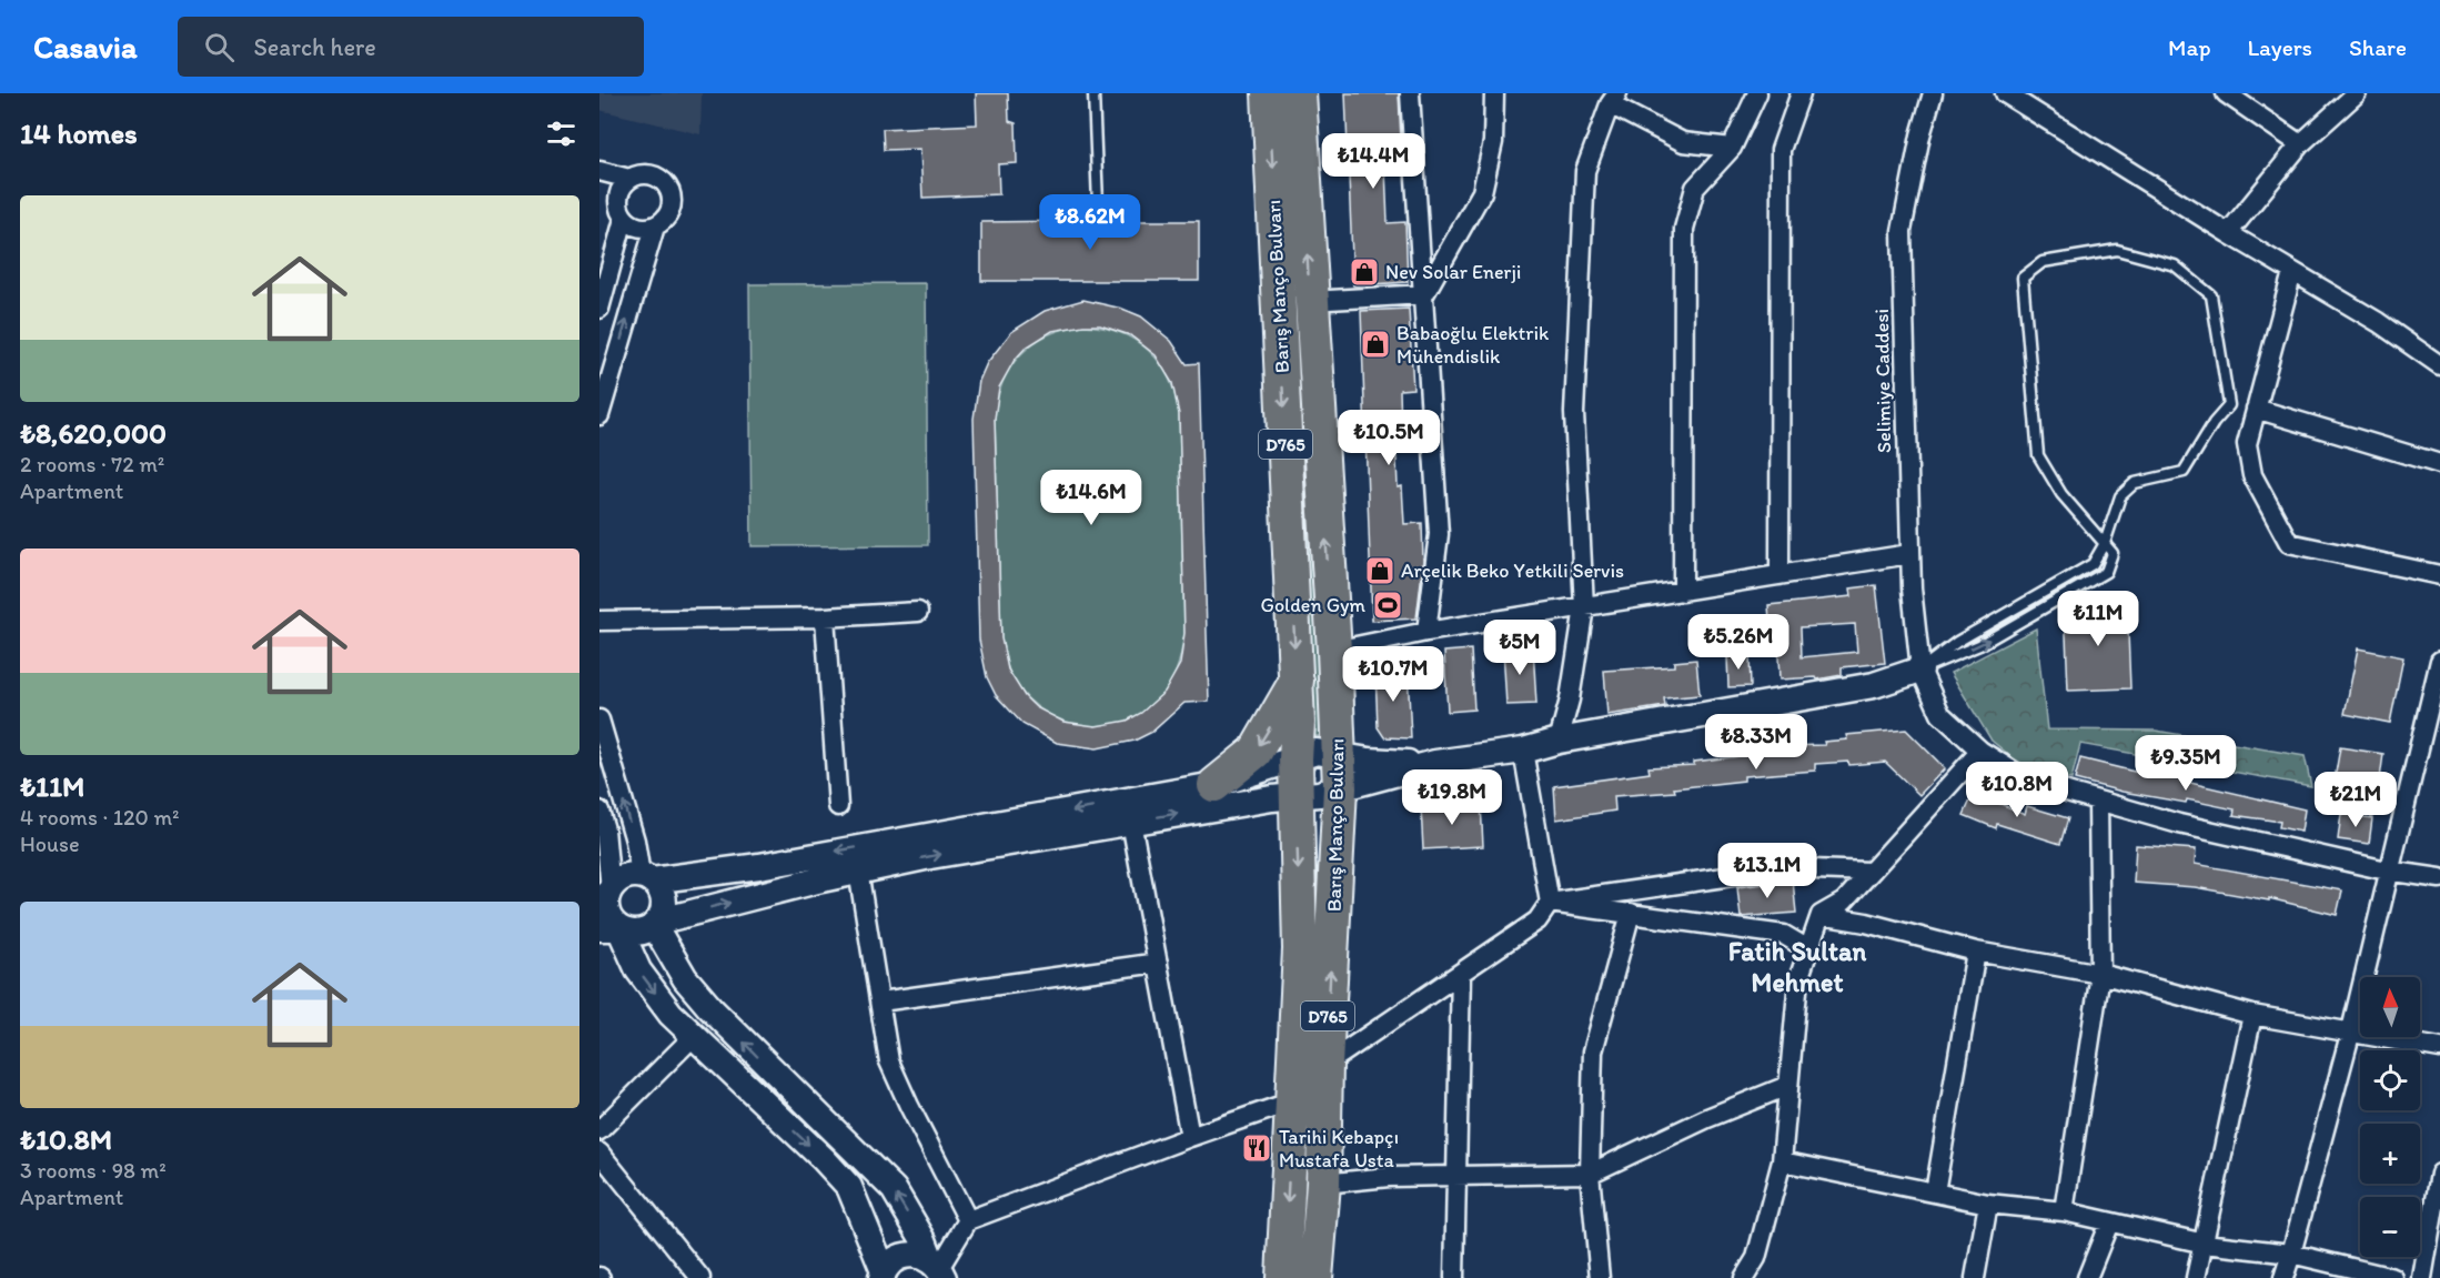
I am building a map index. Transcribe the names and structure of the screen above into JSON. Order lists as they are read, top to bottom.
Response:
{
  "streets": {
    "highway": ["Barış Manço Bulvarı", "D765"],
    "street": ["Selimiye Caddesi"]
  },
  "districts": ["Fatih Sultan Mehmet"],
  "places": {
    "shop": ["Nev Solar Enerji", "Babaoğlu Elektrik Mühendislik", "Arçelik Beko Yetkili Servis"],
    "sports": ["Golden Gym"],
    "restaurant": ["Tarihi Kebapçı Mustafa Usta"]
  },
  "north": "top",
  "page": {
    "header": "Casavia",
    "search": "Search here",
    "nav": ["Map", "Layers", "Share"],
    "heading": "14 homes",
    "price": [
      "₺14.4M",
      "₺8.62M",
      "₺10.5M",
      "₺14.6M",
      "₺11M",
      "₺5.26M",
      "₺5M",
      "₺10.7M",
      "₺8.33M",
      "₺9.35M",
      "₺10.8M",
      "₺19.8M",
      "₺21M",
      "₺13.1M"
    ],
    "list": [
      {
        "name": "₺8,620,000",
        "note": "2 rooms · 72 m² · Apartment"
      },
      {
        "name": "₺11M",
        "note": "4 rooms · 120 m² · House"
      },
      {
        "name": "₺10.8M",
        "note": "3 rooms · 98 m² · Apartment"
      }
    ],
    "map_buttons": ["+", "−"]
  }
}
